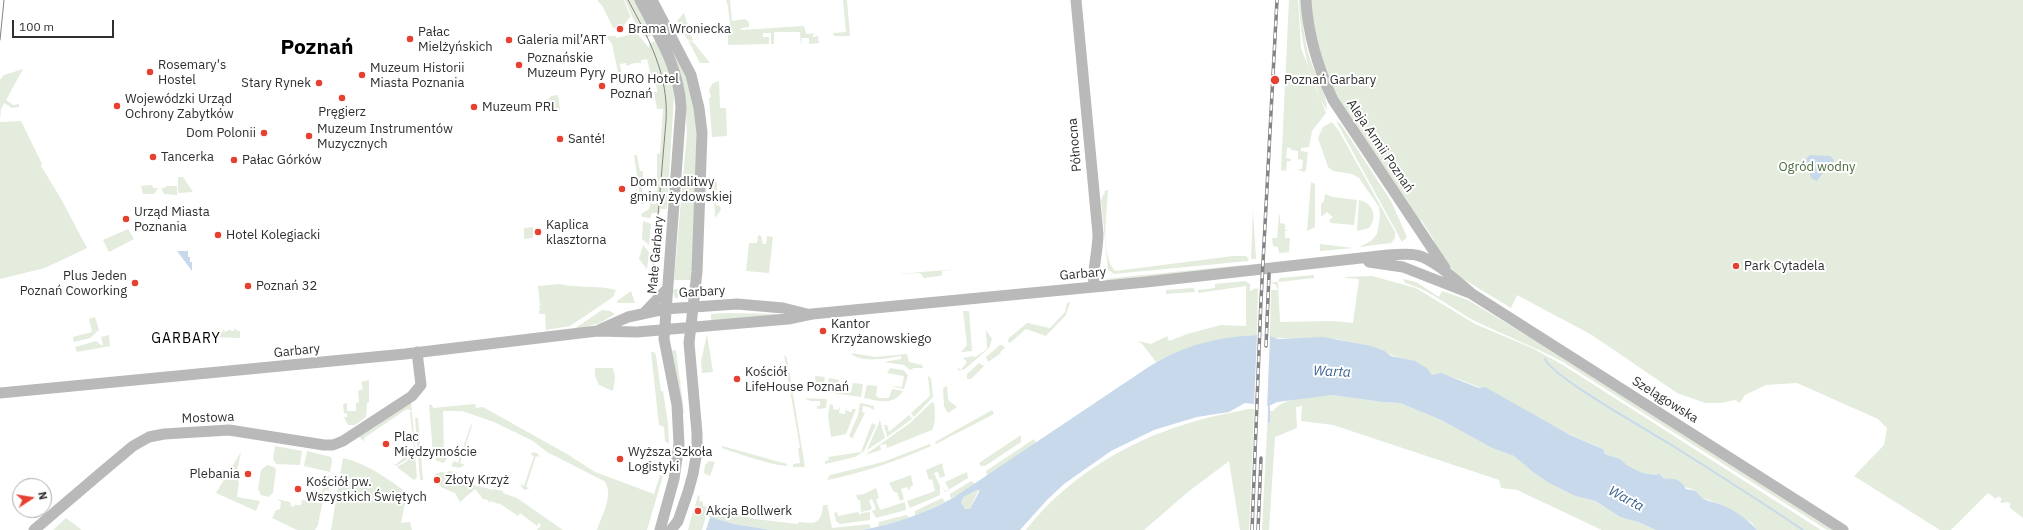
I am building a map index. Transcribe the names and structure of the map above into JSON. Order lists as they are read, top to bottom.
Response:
{
  "streets": {
    "street": [
      "Północna",
      "Aleja Armii Poznań",
      "Małe Garbary",
      "Garbary",
      "Szelągowska",
      "Mostowa"
    ]
  },
  "crossings": [
    ["Północna", "Garbary"],
    ["Aleja Armii Poznań", "Szelągowska"],
    ["Małe Garbary", "Garbary"],
    ["Garbary", "Szelągowska"],
    ["Garbary", "Mostowa"]
  ],
  "districts": ["Poznań", "GARBARY"],
  "water": ["Warta"],
  "parks": ["Ogród wodny"],
  "places": [
    "Brama Wroniecka",
    "Pałac Mielżyńskich",
    "Galeria mil’ART",
    "Poznańskie Muzeum Pyry",
    "Rosemary's Hostel",
    "Muzeum Historii Miasta Poznania",
    "Poznań Garbary",
    "Stary Rynek",
    "PURO Hotel Poznań",
    "Pręgierz",
    "Wojewódzki Urząd Ochrony Zabytków",
    "Muzeum PRL",
    "Dom Polonii",
    "Muzeum Instrumentów Muzycznych",
    "Santé!",
    "Tancerka",
    "Pałac Górków",
    "Dom modlitwy gminy żydowskiej",
    "Urząd Miasta Poznania",
    "Kaplica klasztorna",
    "Hotel Kolegiacki",
    "Park Cytadela",
    "Plus Jeden Poznań Coworking",
    "Poznań 32",
    "Kantor Krzyżanowskiego",
    "Kościół LifeHouse Poznań",
    "Plac Międzymoście",
    "Wyższa Szkoła Logistyki",
    "Plebania",
    "Złoty Krzyż",
    "Kościół pw. Wszystkich Świętych",
    "Akcja Bollwerk"
  ],
  "scale_bar": "100 m",
  "north": "right"
}
